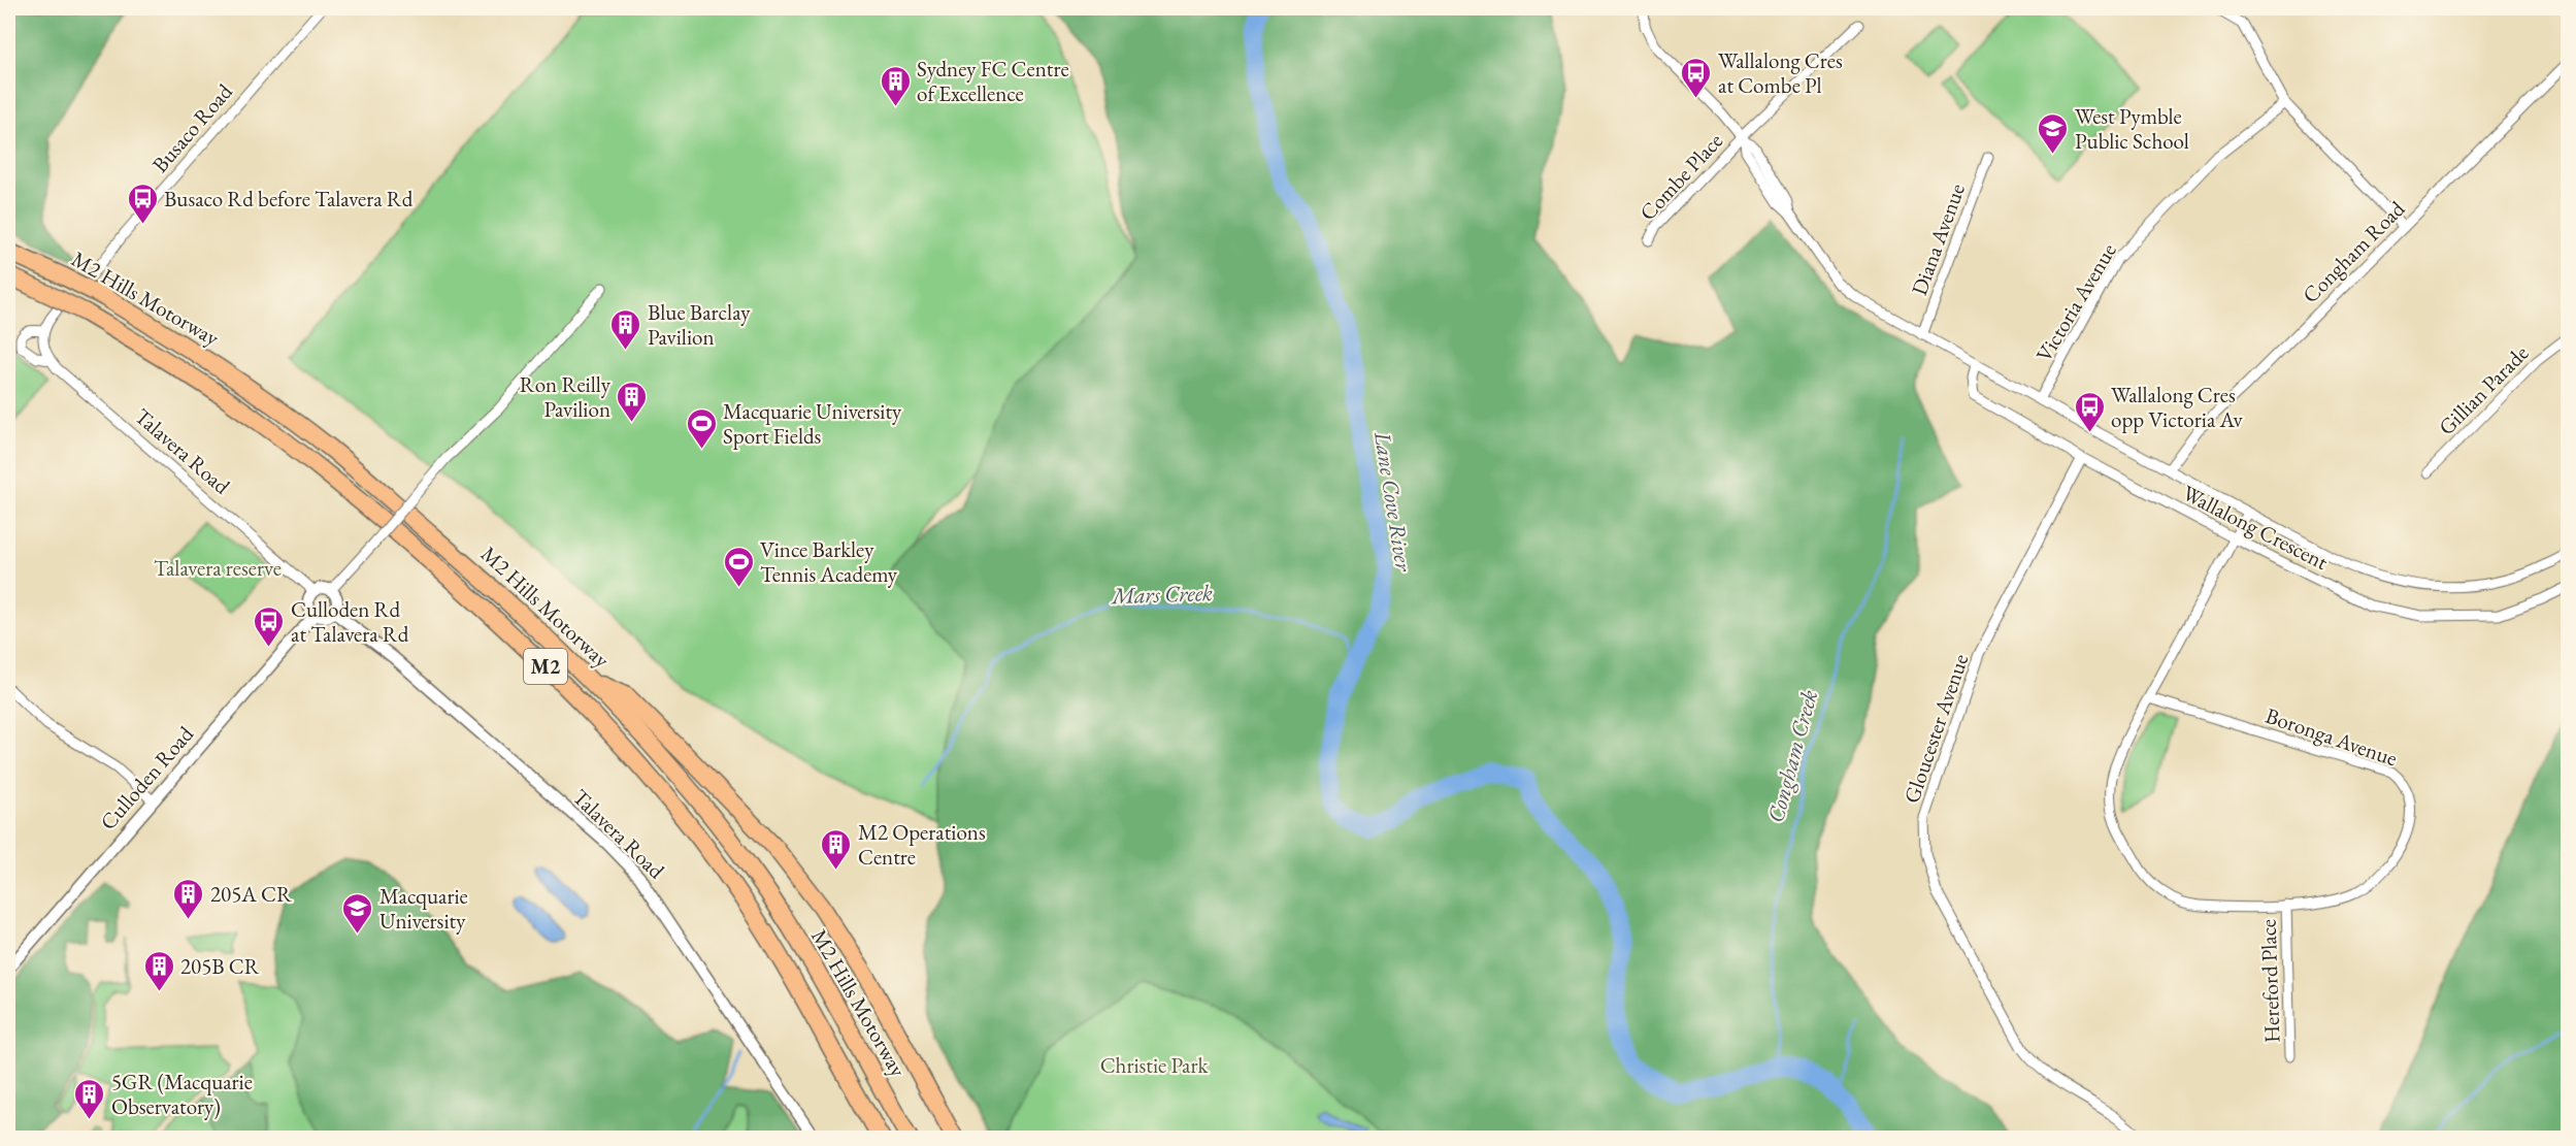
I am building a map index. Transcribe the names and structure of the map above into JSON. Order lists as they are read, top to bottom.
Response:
{
  "streets": {
    "highway": ["M2 Hills Motorway", "M2"],
    "street": [
      "Busaco Road",
      "Combe Place",
      "Diana Avenue",
      "Congham Road",
      "Victoria Avenue",
      "Gillian Parade",
      "Talavera Road",
      "Wallalong Crescent",
      "Gloucester Avenue",
      "Boronga Avenue",
      "Culloden Road",
      "Hereford Place"
    ]
  },
  "crossings": [
    ["Combe Place", "Wallalong Crescent"],
    ["Diana Avenue", "Wallalong Crescent"],
    ["Congham Road", "Wallalong Crescent"],
    ["M2 Hills Motorway", "M2"],
    ["Victoria Avenue", "Wallalong Crescent"],
    ["Talavera Road", "Culloden Road"],
    ["Wallalong Crescent", "Gloucester Avenue"],
    ["Wallalong Crescent", "Boronga Avenue"],
    ["Boronga Avenue", "Hereford Place"]
  ],
  "water": ["Lane Cove River", "Mars Creek", "Congham Creek"],
  "parks": ["Talavera reserve", "Christie Park"],
  "places": {
    "bus stop": [
      "Wallalong Cres at Combe Pl",
      "Busaco Rd before Talavera Rd",
      "Wallalong Cres opp Victoria Av",
      "Culloden Rd at Talavera Rd"
    ],
    "building": [
      "Sydney FC Centre of Excellence",
      "Blue Barclay Pavilion",
      "Ron Reilly Pavilion",
      "M2 Operations Centre",
      "205A CR",
      "205B CR",
      "5GR (Macquarie Observatory)"
    ],
    "school or university": ["West Pymble Public School", "Macquarie University"],
    "sports": ["Macquarie University Sport Fields", "Vince Barkley Tennis Academy"]
  }
}
